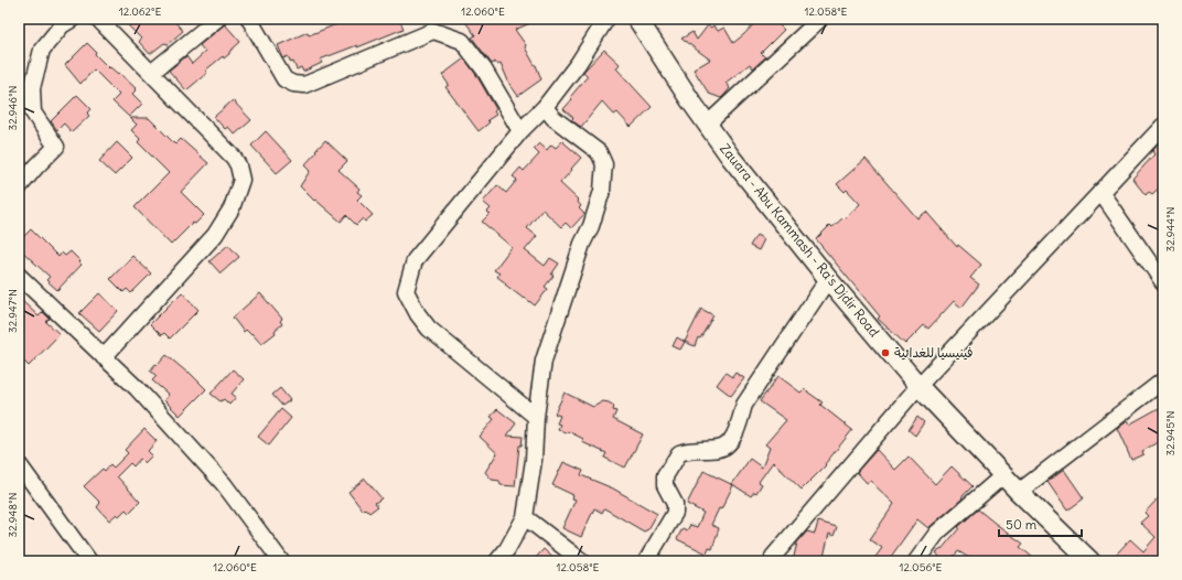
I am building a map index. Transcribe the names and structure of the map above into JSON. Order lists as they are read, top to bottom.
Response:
{
  "streets": {
    "main road": ["Zauara - Abu Kammash - Ra's Djdir Road"]
  },
  "places": ["فينيسيا للغدائية"],
  "scale_bar": "50 m",
  "coordinates": [
    "12.062°E",
    "12.060°E",
    "12.058°E",
    "32.946°N",
    "32.944°N",
    "32.947°N",
    "32.945°N",
    "32.948°N",
    "12.056°E"
  ]
}
